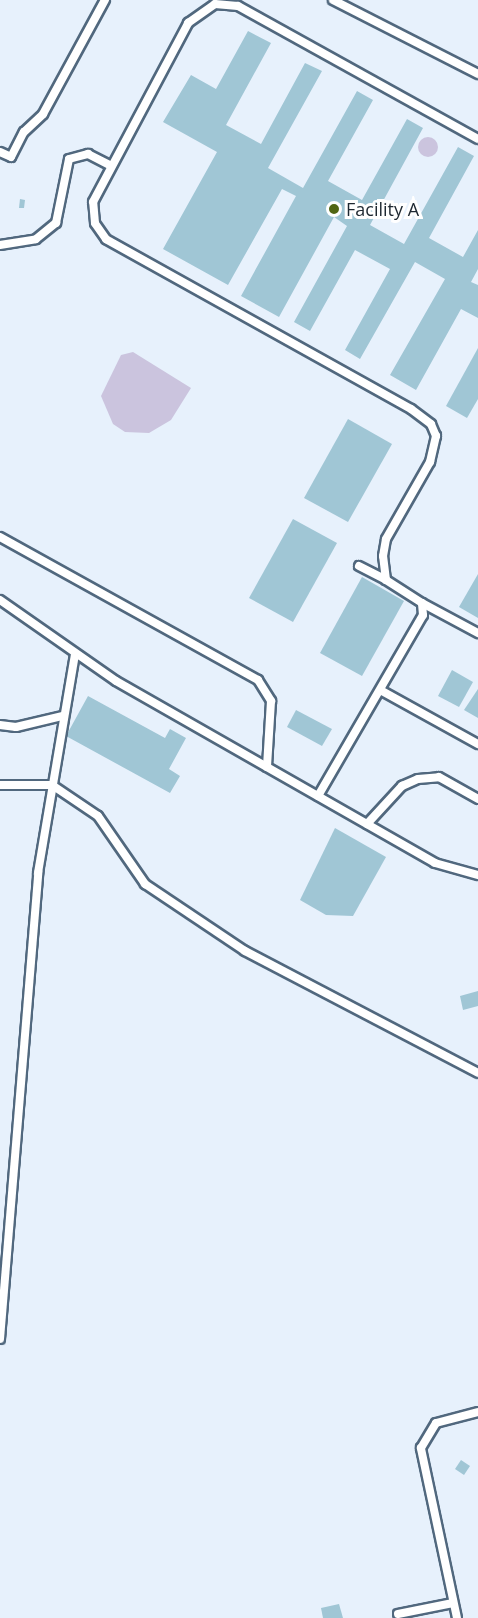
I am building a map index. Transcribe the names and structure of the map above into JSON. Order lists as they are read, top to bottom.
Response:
{
  "places": ["Facility A"]
}
